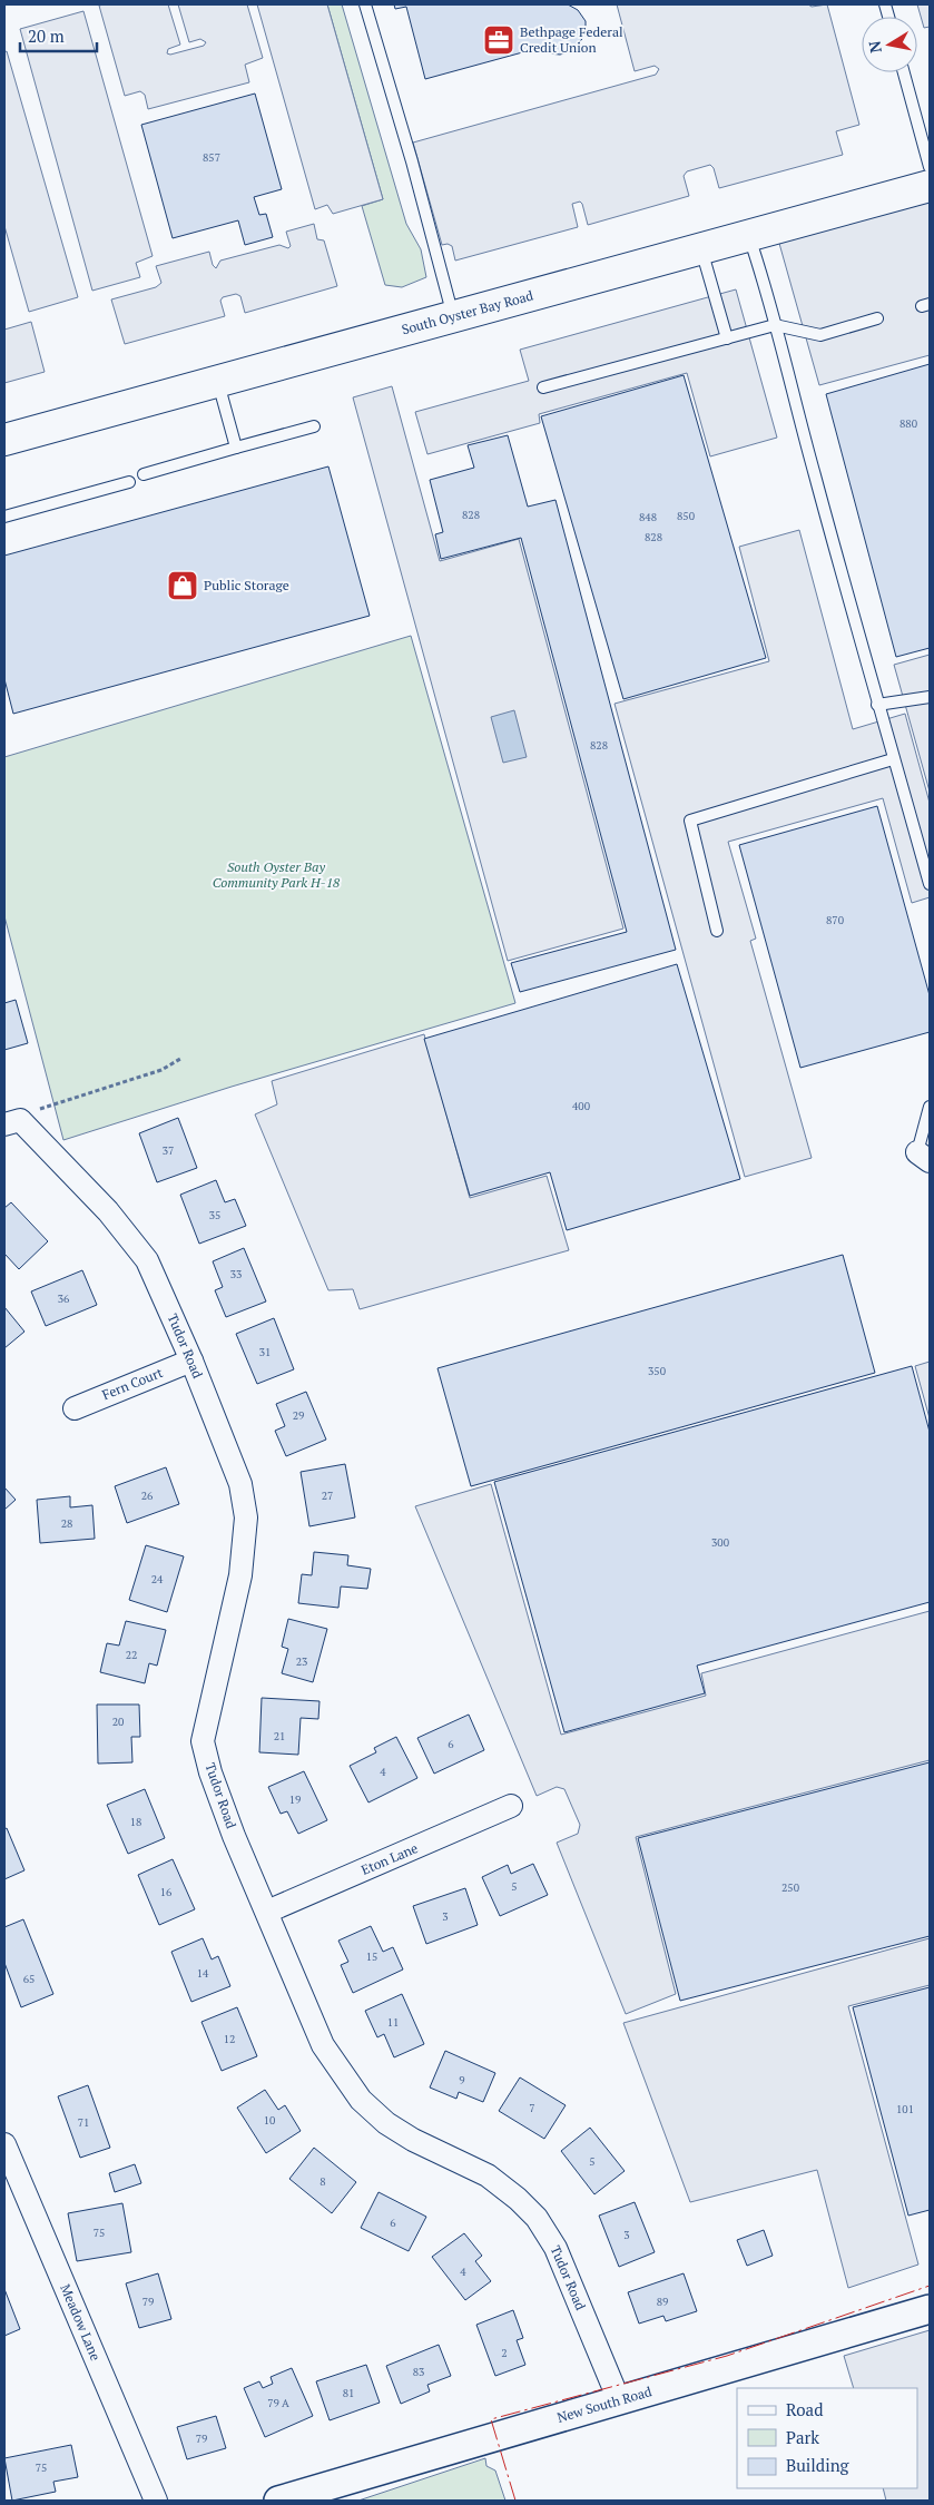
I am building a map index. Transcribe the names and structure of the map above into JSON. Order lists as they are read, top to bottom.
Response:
{
  "streets": {
    "main road": ["South Oyster Bay Road"],
    "street": [
      "Tudor Road",
      "Fern Court",
      "Eton Lane",
      "Meadow Lane",
      "New South Road"
    ]
  },
  "crossings": [
    ["Tudor Road", "Fern Court"],
    ["Tudor Road", "Eton Lane"],
    ["Tudor Road", "New South Road"]
  ],
  "parks": ["South Oyster Bay Community Park H-18"],
  "places": {
    "office": ["Bethpage Federal Credit Union"],
    "shop": ["Public Storage"]
  },
  "house_numbers": [
    "857",
    "880",
    "828",
    "850",
    "848",
    "828",
    "828",
    "870",
    "400",
    "37",
    "35",
    "33",
    "36",
    "31",
    "350",
    "29",
    "26",
    "27",
    "28",
    "300",
    "24",
    "22",
    "23",
    "20",
    "21",
    "6",
    "4",
    "19",
    "18",
    "5",
    "250",
    "16",
    "3",
    "15",
    "14",
    "65",
    "11",
    "12",
    "9",
    "7",
    "101",
    "10",
    "71",
    "5",
    "8",
    "6",
    "75",
    "3",
    "4",
    "79",
    "89",
    "2",
    "83",
    "81",
    "79 A",
    "79",
    "75"
  ],
  "legend": ["Road", "Park", "Building"],
  "scale_bar": "20 m",
  "north": "left"
}
